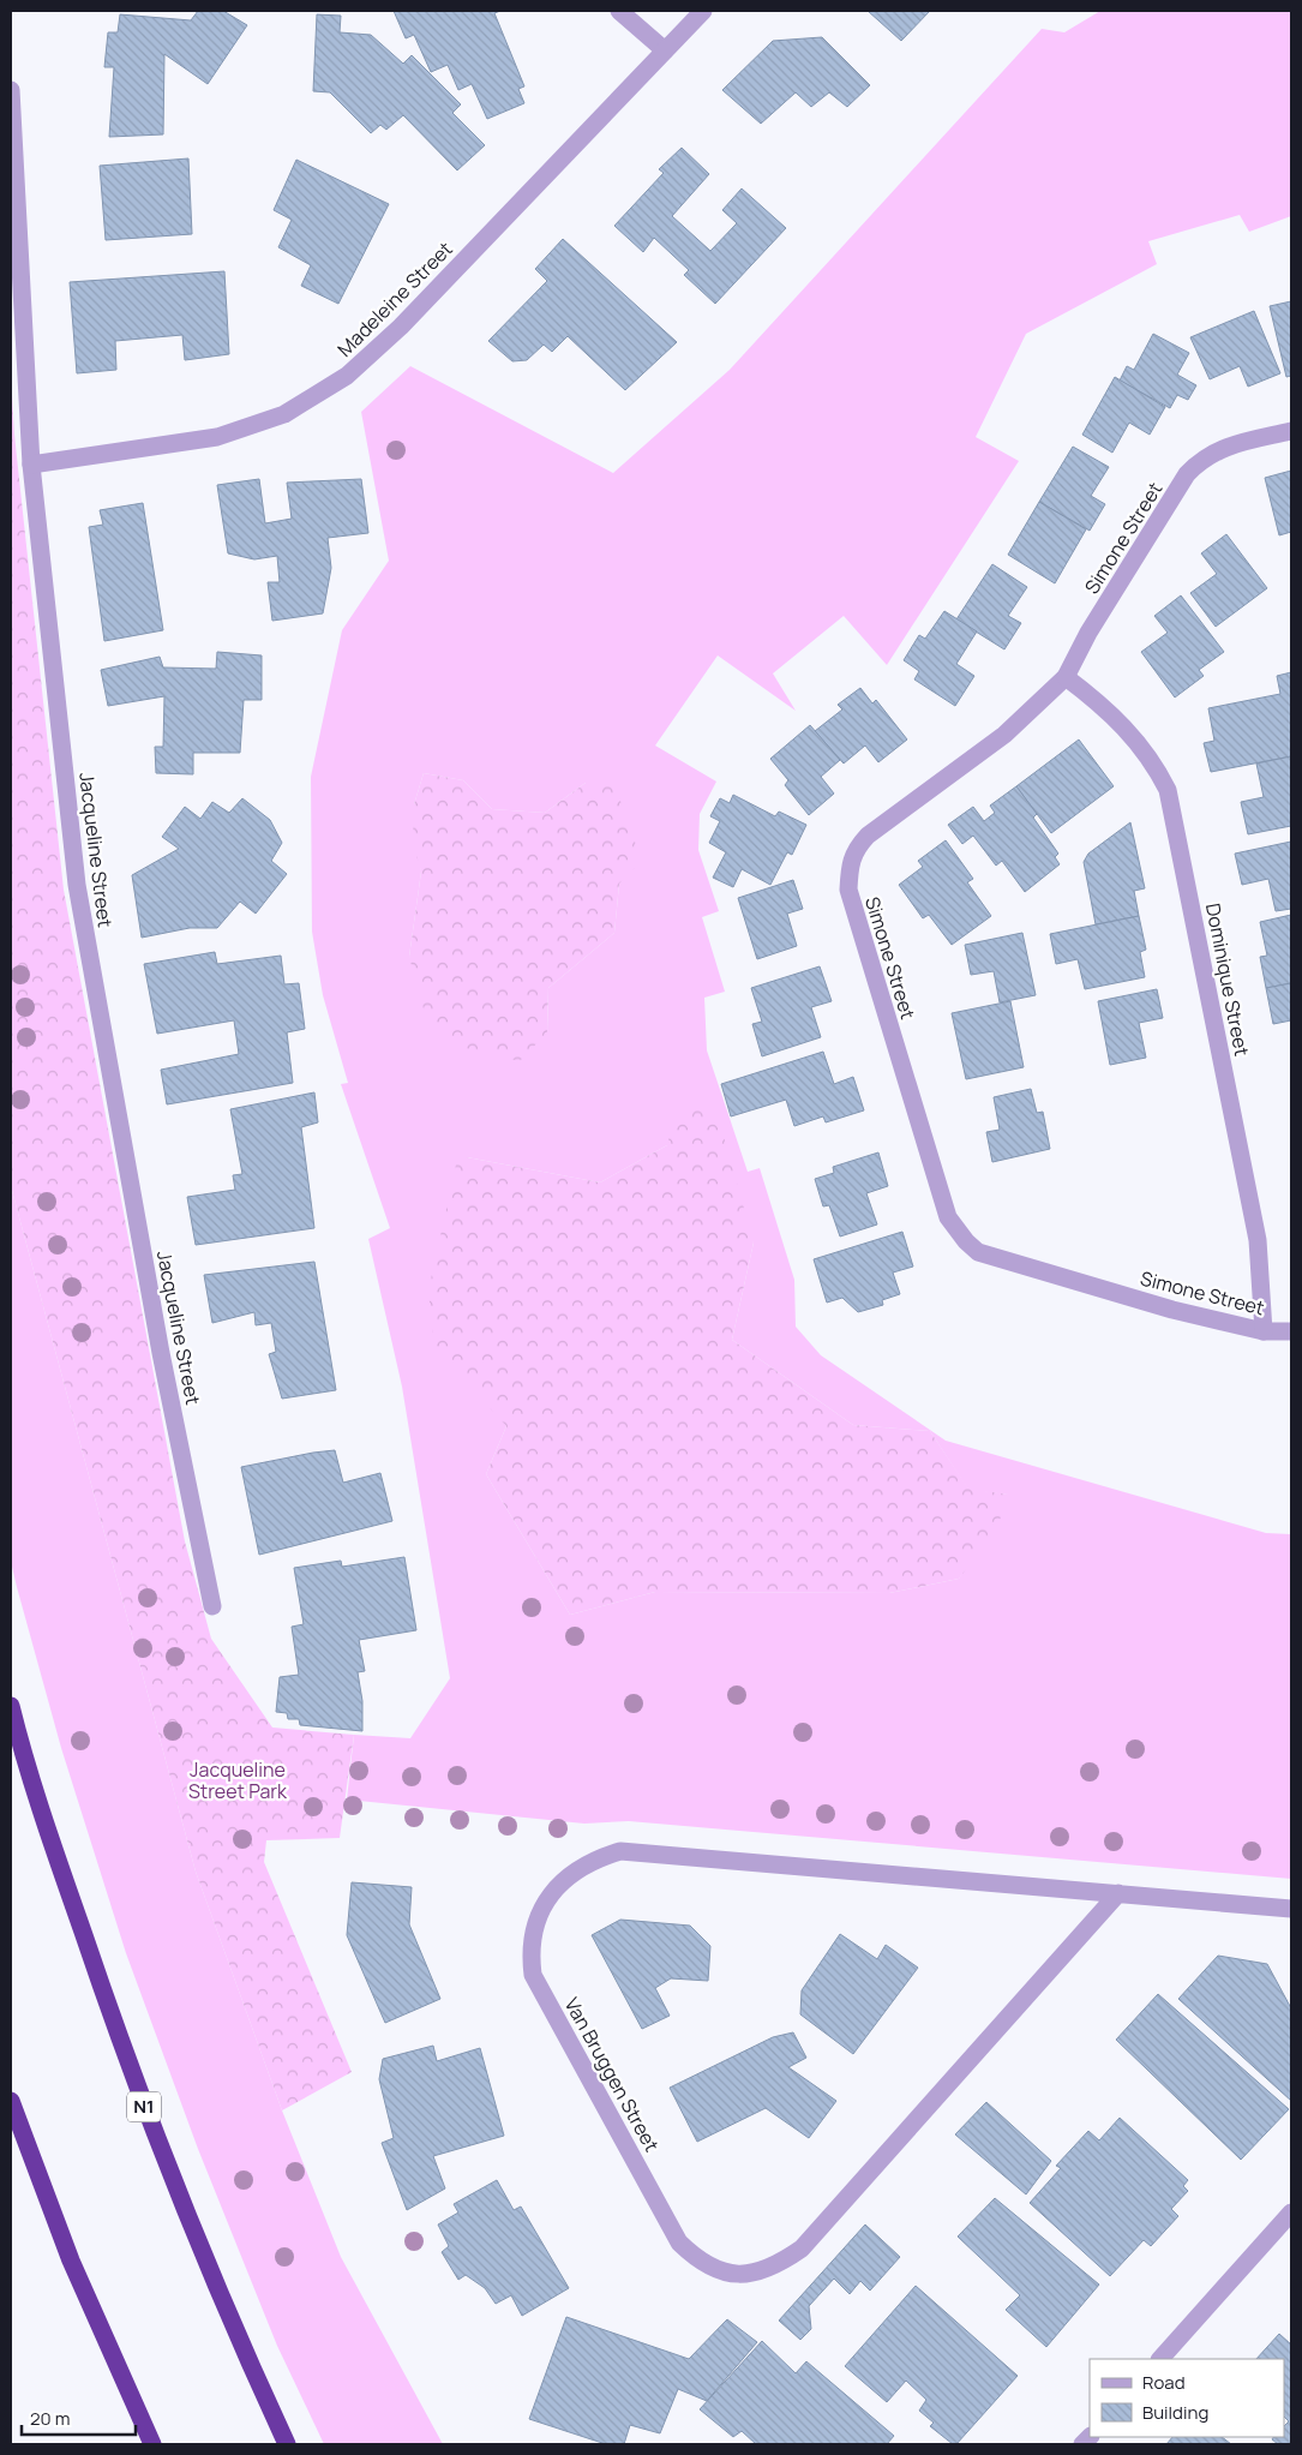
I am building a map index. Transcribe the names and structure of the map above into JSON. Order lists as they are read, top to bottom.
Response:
{
  "streets": {
    "highway": ["N1"],
    "street": [
      "Madeleine Street",
      "Simone Street",
      "Jacqueline Street",
      "Dominique Street",
      "Van Bruggen Street"
    ]
  },
  "crossings": [
    ["Madeleine Street", "Jacqueline Street"],
    ["Simone Street", "Dominique Street"]
  ],
  "parks": ["Jacqueline Street Park"],
  "legend": ["Road", "Building"],
  "scale_bar": "20 m"
}
